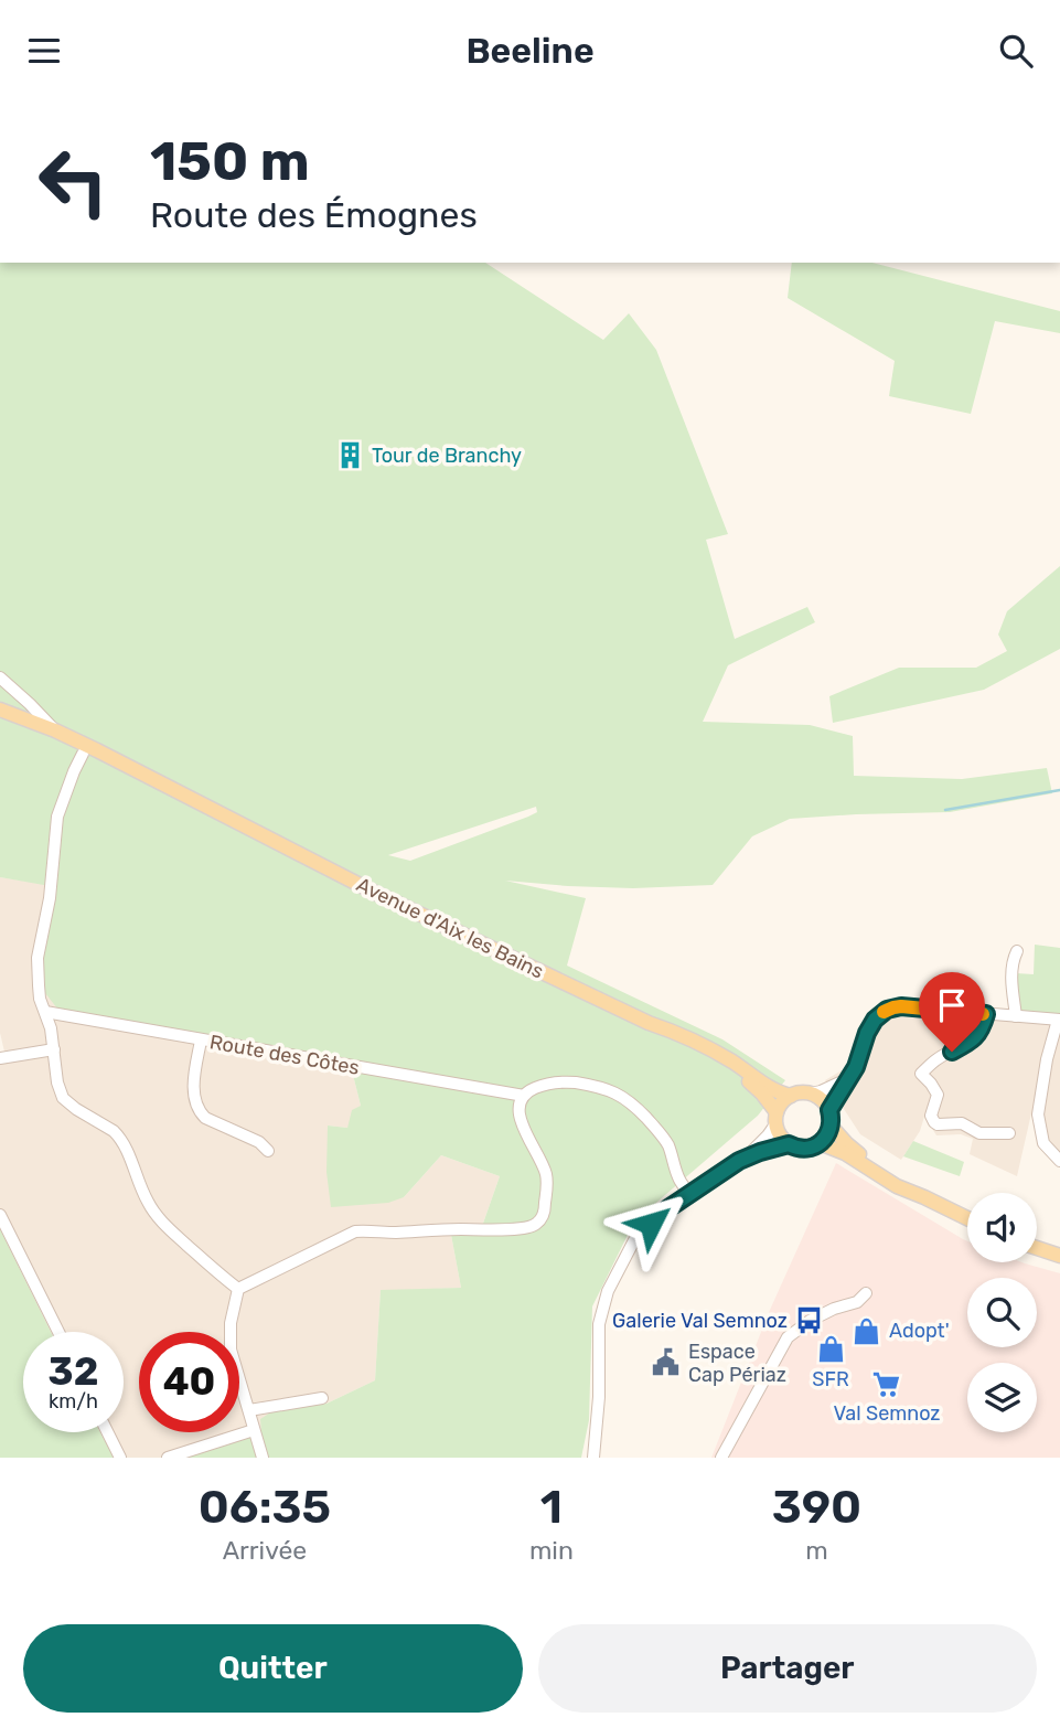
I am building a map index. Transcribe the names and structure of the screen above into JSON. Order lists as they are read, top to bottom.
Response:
{
  "streets": {
    "main road": ["Avenue d'Aix les Bains"],
    "street": ["Route des Côtes"]
  },
  "places": {
    "building": ["Tour de Branchy"],
    "bus stop": ["Galerie Val Semnoz"],
    "shop": ["Adopt'", "SFR"],
    "public building": ["Espace Cap Périaz"],
    "supermarket": ["Val Semnoz"]
  },
  "page": {
    "header": "Beeline",
    "turn": ["150 m", "Route des Émognes"],
    "speed": "32 km/h",
    "limit": "40",
    "eta": [
      "06:35",
      "Arrivée",
      "1",
      "min",
      "390",
      "m"
    ],
    "buttons": ["Quitter", "Partager"]
  }
}
